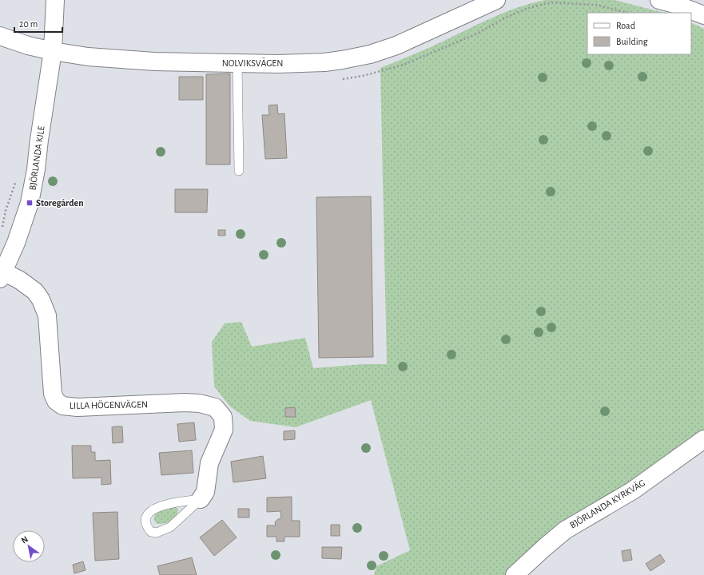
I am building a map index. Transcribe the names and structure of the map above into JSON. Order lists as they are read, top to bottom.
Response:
{
  "streets": {
    "street": [
      "NOLVIKSVÄGEN",
      "BJÖRLANDA KILE",
      "LILLA HÖGENVÄGEN",
      "BJÖRLANDA KYRKVÄG"
    ]
  },
  "crossings": [
    ["NOLVIKSVÄGEN", "BJÖRLANDA KILE"],
    ["BJÖRLANDA KILE", "LILLA HÖGENVÄGEN"]
  ],
  "places": {
    "transit": ["Storegården"]
  },
  "legend": ["Road", "Building"],
  "scale_bar": "20 m",
  "north": "top left"
}
